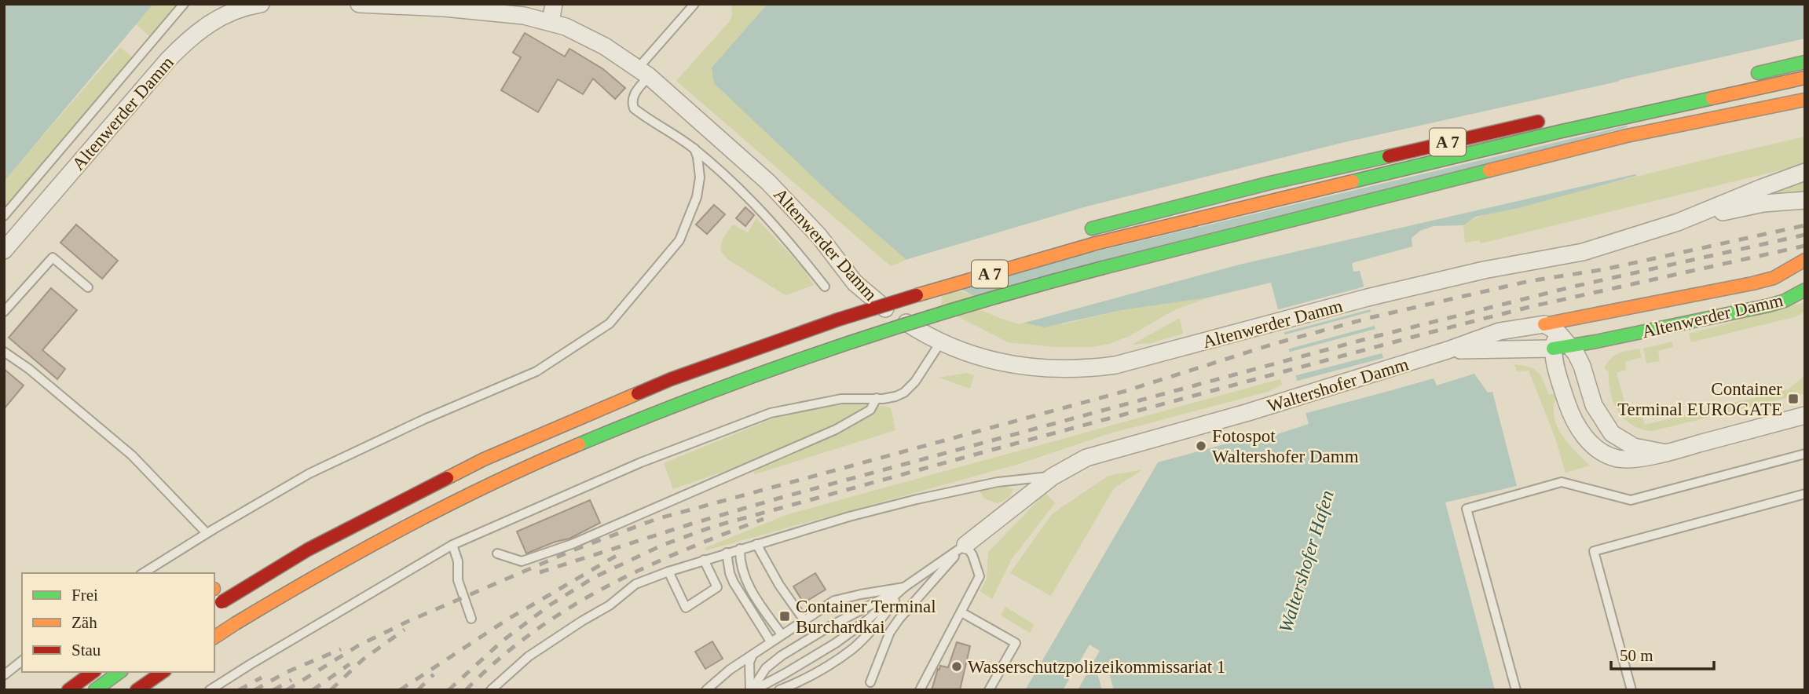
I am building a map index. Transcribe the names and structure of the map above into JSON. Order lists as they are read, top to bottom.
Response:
{
  "streets": {
    "main road": ["Altenwerder Damm", "A 7"],
    "street": ["Waltershofer Damm"]
  },
  "crossings": [
    ["Altenwerder Damm", "Waltershofer Damm"]
  ],
  "water": ["Waltershofer Hafen"],
  "places": {
    "transit": ["Container Terminal EUROGATE", "Container Terminal Burchardkai"],
    "other": ["Fotospot Waltershofer Damm", "Wasserschutzpolizeikommissariat 1"]
  },
  "legend": ["Frei", "Zäh", "Stau"],
  "scale_bar": "50 m"
}
